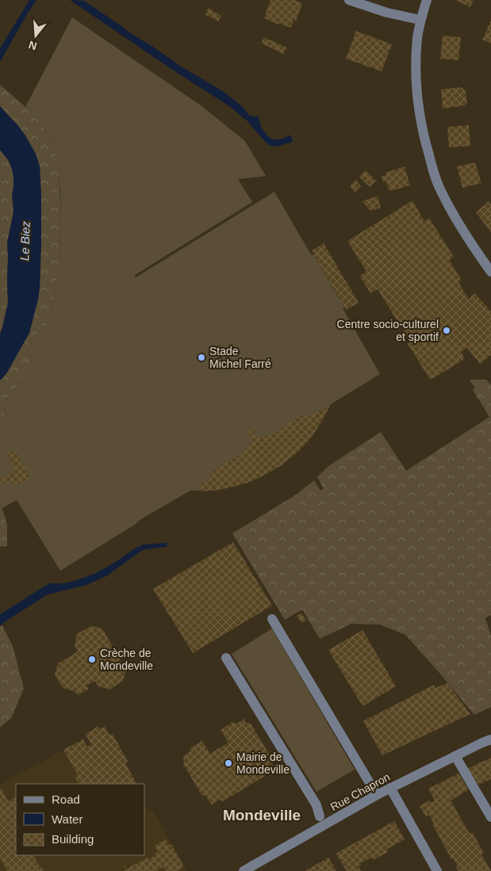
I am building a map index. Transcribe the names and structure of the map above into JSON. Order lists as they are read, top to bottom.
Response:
{
  "streets": {
    "street": ["Rue Chapron"]
  },
  "districts": ["Mondeville"],
  "water": ["Le Biez"],
  "places": [
    "Centre socio-culturel et sportif",
    "Stade Michel Farré",
    "Crèche de Mondeville",
    "Mairie de Mondeville"
  ],
  "legend": ["Road", "Water", "Building"],
  "north": "bottom"
}
